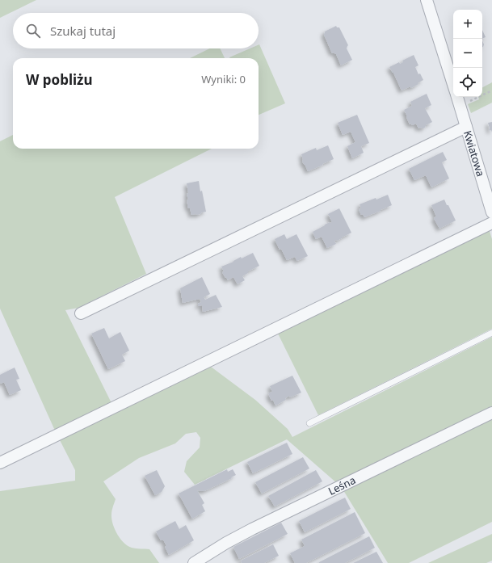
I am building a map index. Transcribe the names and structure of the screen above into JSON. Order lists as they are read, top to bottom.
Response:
{
  "streets": {
    "street": ["Kwiatowa", "Leśna"]
  },
  "page": {
    "map_buttons": ["+", "−"],
    "search": "Szukaj tutaj",
    "heading": ["W pobliżu", "Wyniki: 0"]
  }
}
